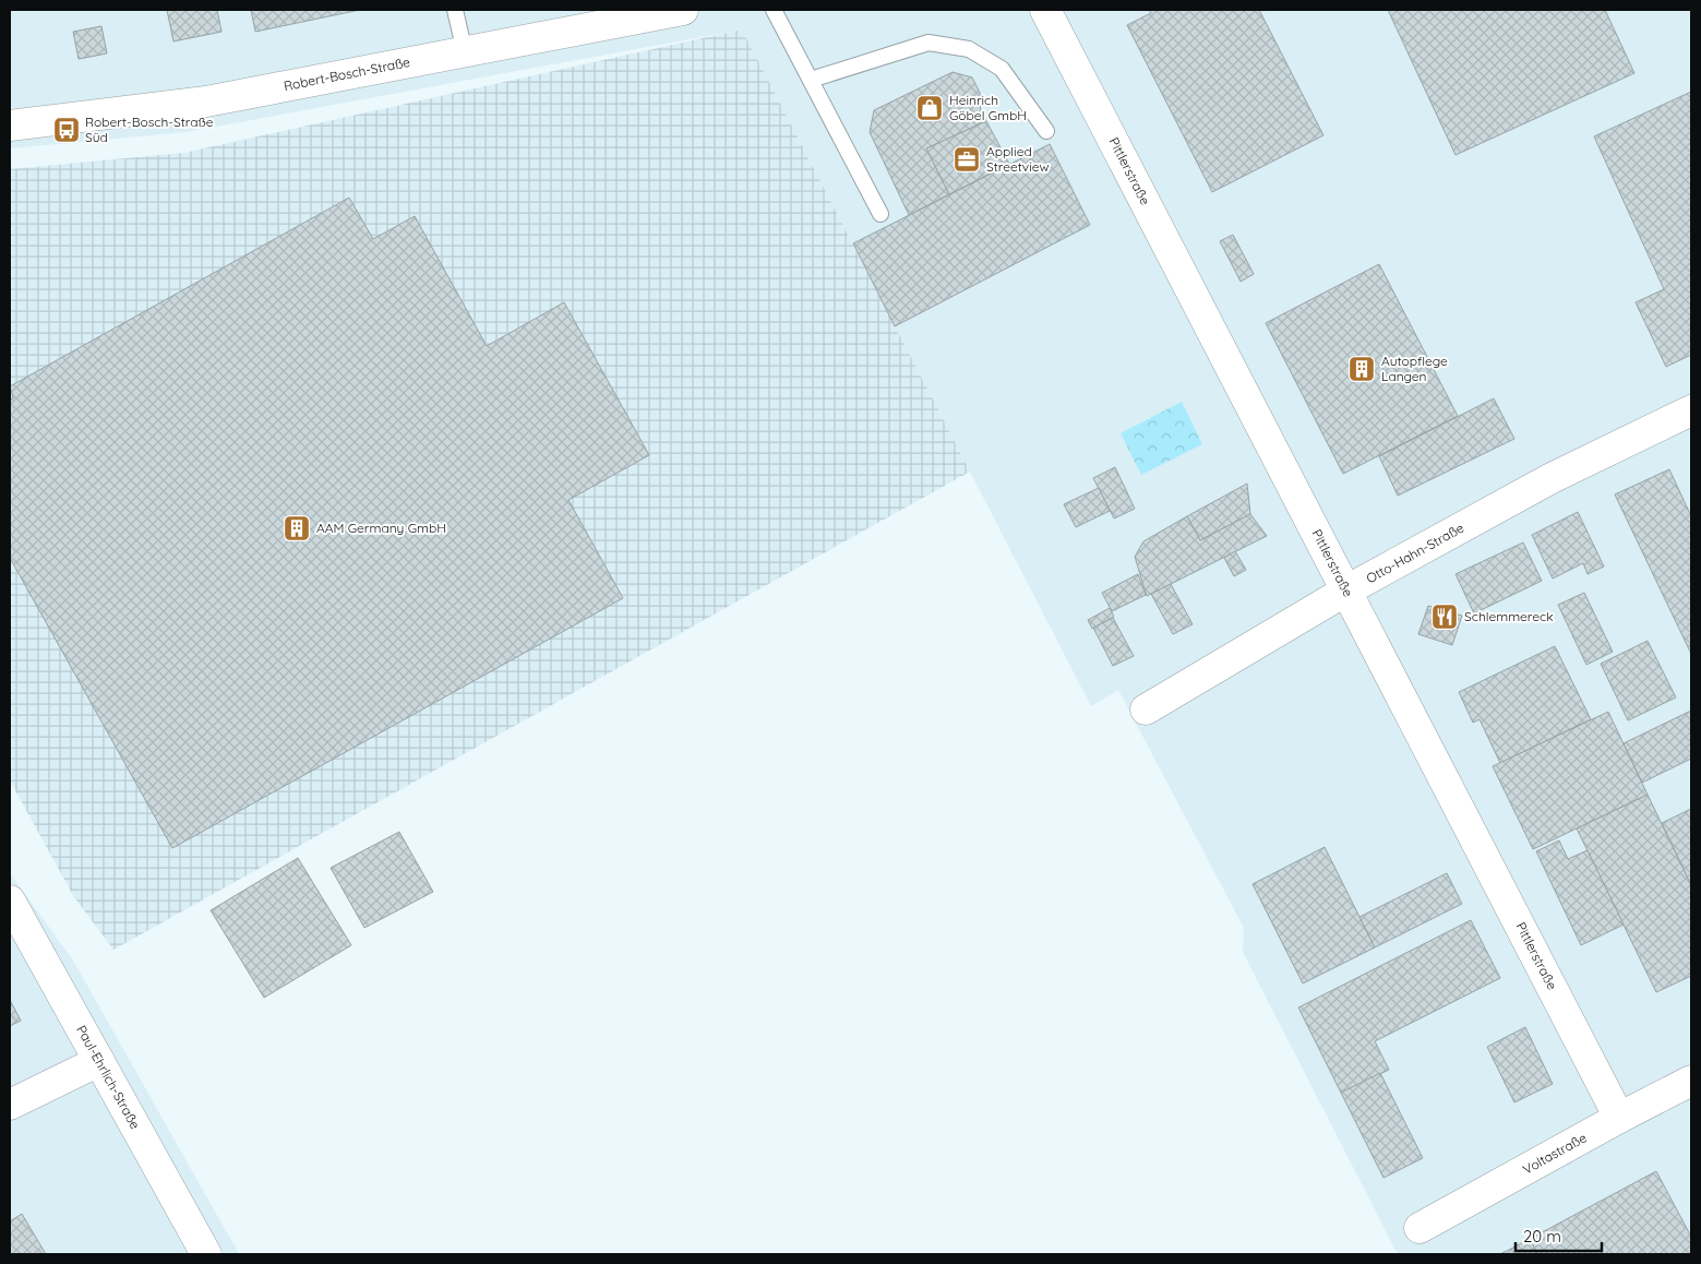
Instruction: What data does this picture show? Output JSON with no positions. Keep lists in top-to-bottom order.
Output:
{
  "streets": {
    "street": [
      "Robert-Bosch-Straße",
      "Pittlerstraße",
      "Otto-Hahn-Straße",
      "Paul-Ehrlich-Straße",
      "Voltastraße"
    ]
  },
  "crossings": [
    ["Pittlerstraße", "Otto-Hahn-Straße"],
    ["Pittlerstraße", "Voltastraße"]
  ],
  "places": {
    "shop": ["Heinrich Göbel GmbH"],
    "bus stop": ["Robert-Bosch-Straße Süd"],
    "office": ["Applied Streetview"],
    "building": ["Autopflege Langen", "AAM Germany GmbH"],
    "restaurant": ["Schlemmereck"]
  },
  "scale_bar": "20 m"
}
